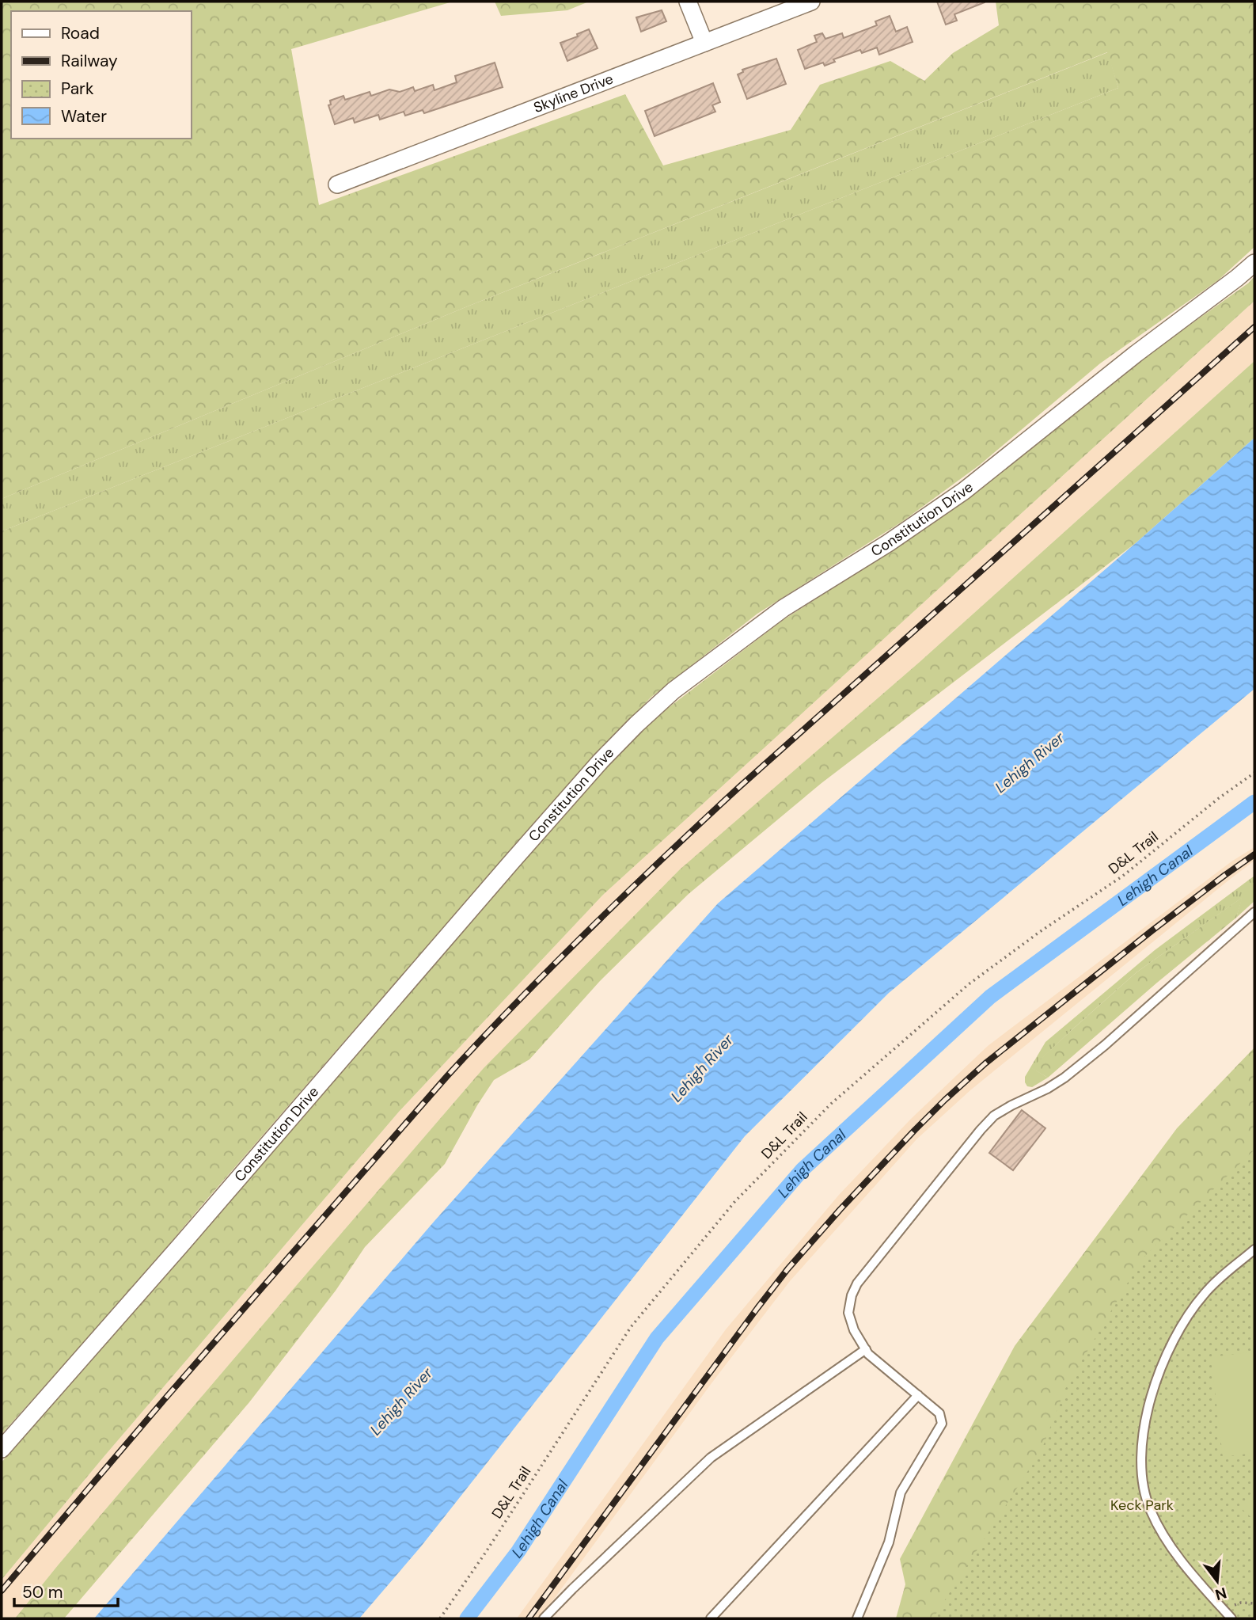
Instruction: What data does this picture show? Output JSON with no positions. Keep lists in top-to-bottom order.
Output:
{
  "streets": {
    "street": ["Skyline Drive", "Constitution Drive"],
    "path": ["D&L Trail"]
  },
  "water": ["Lehigh River", "Lehigh Canal"],
  "parks": ["Keck Park"],
  "legend": [
    "Road",
    "Railway",
    "Park",
    "Water"
  ],
  "scale_bar": "50 m",
  "north": "bottom"
}
